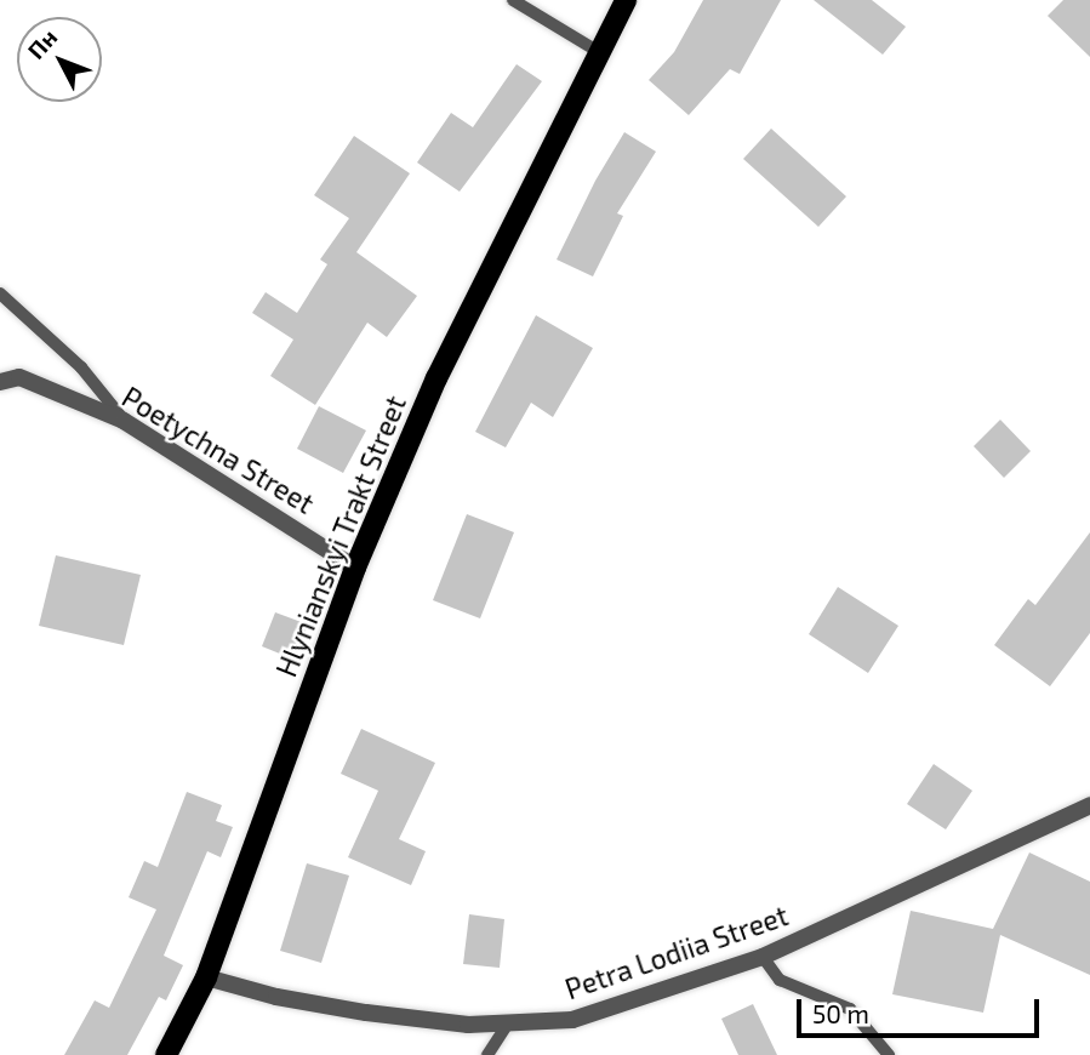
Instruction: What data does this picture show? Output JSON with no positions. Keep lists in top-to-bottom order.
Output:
{
  "streets": {
    "main road": ["Hlynianskyi Trakt Street"],
    "street": ["Poetychna Street", "Petra Lodiia Street"]
  },
  "crossings": [
    ["Poetychna Street", "Hlynianskyi Trakt Street"],
    ["Hlynianskyi Trakt Street", "Petra Lodiia Street"]
  ],
  "scale_bar": "50 m",
  "north": "top left"
}
